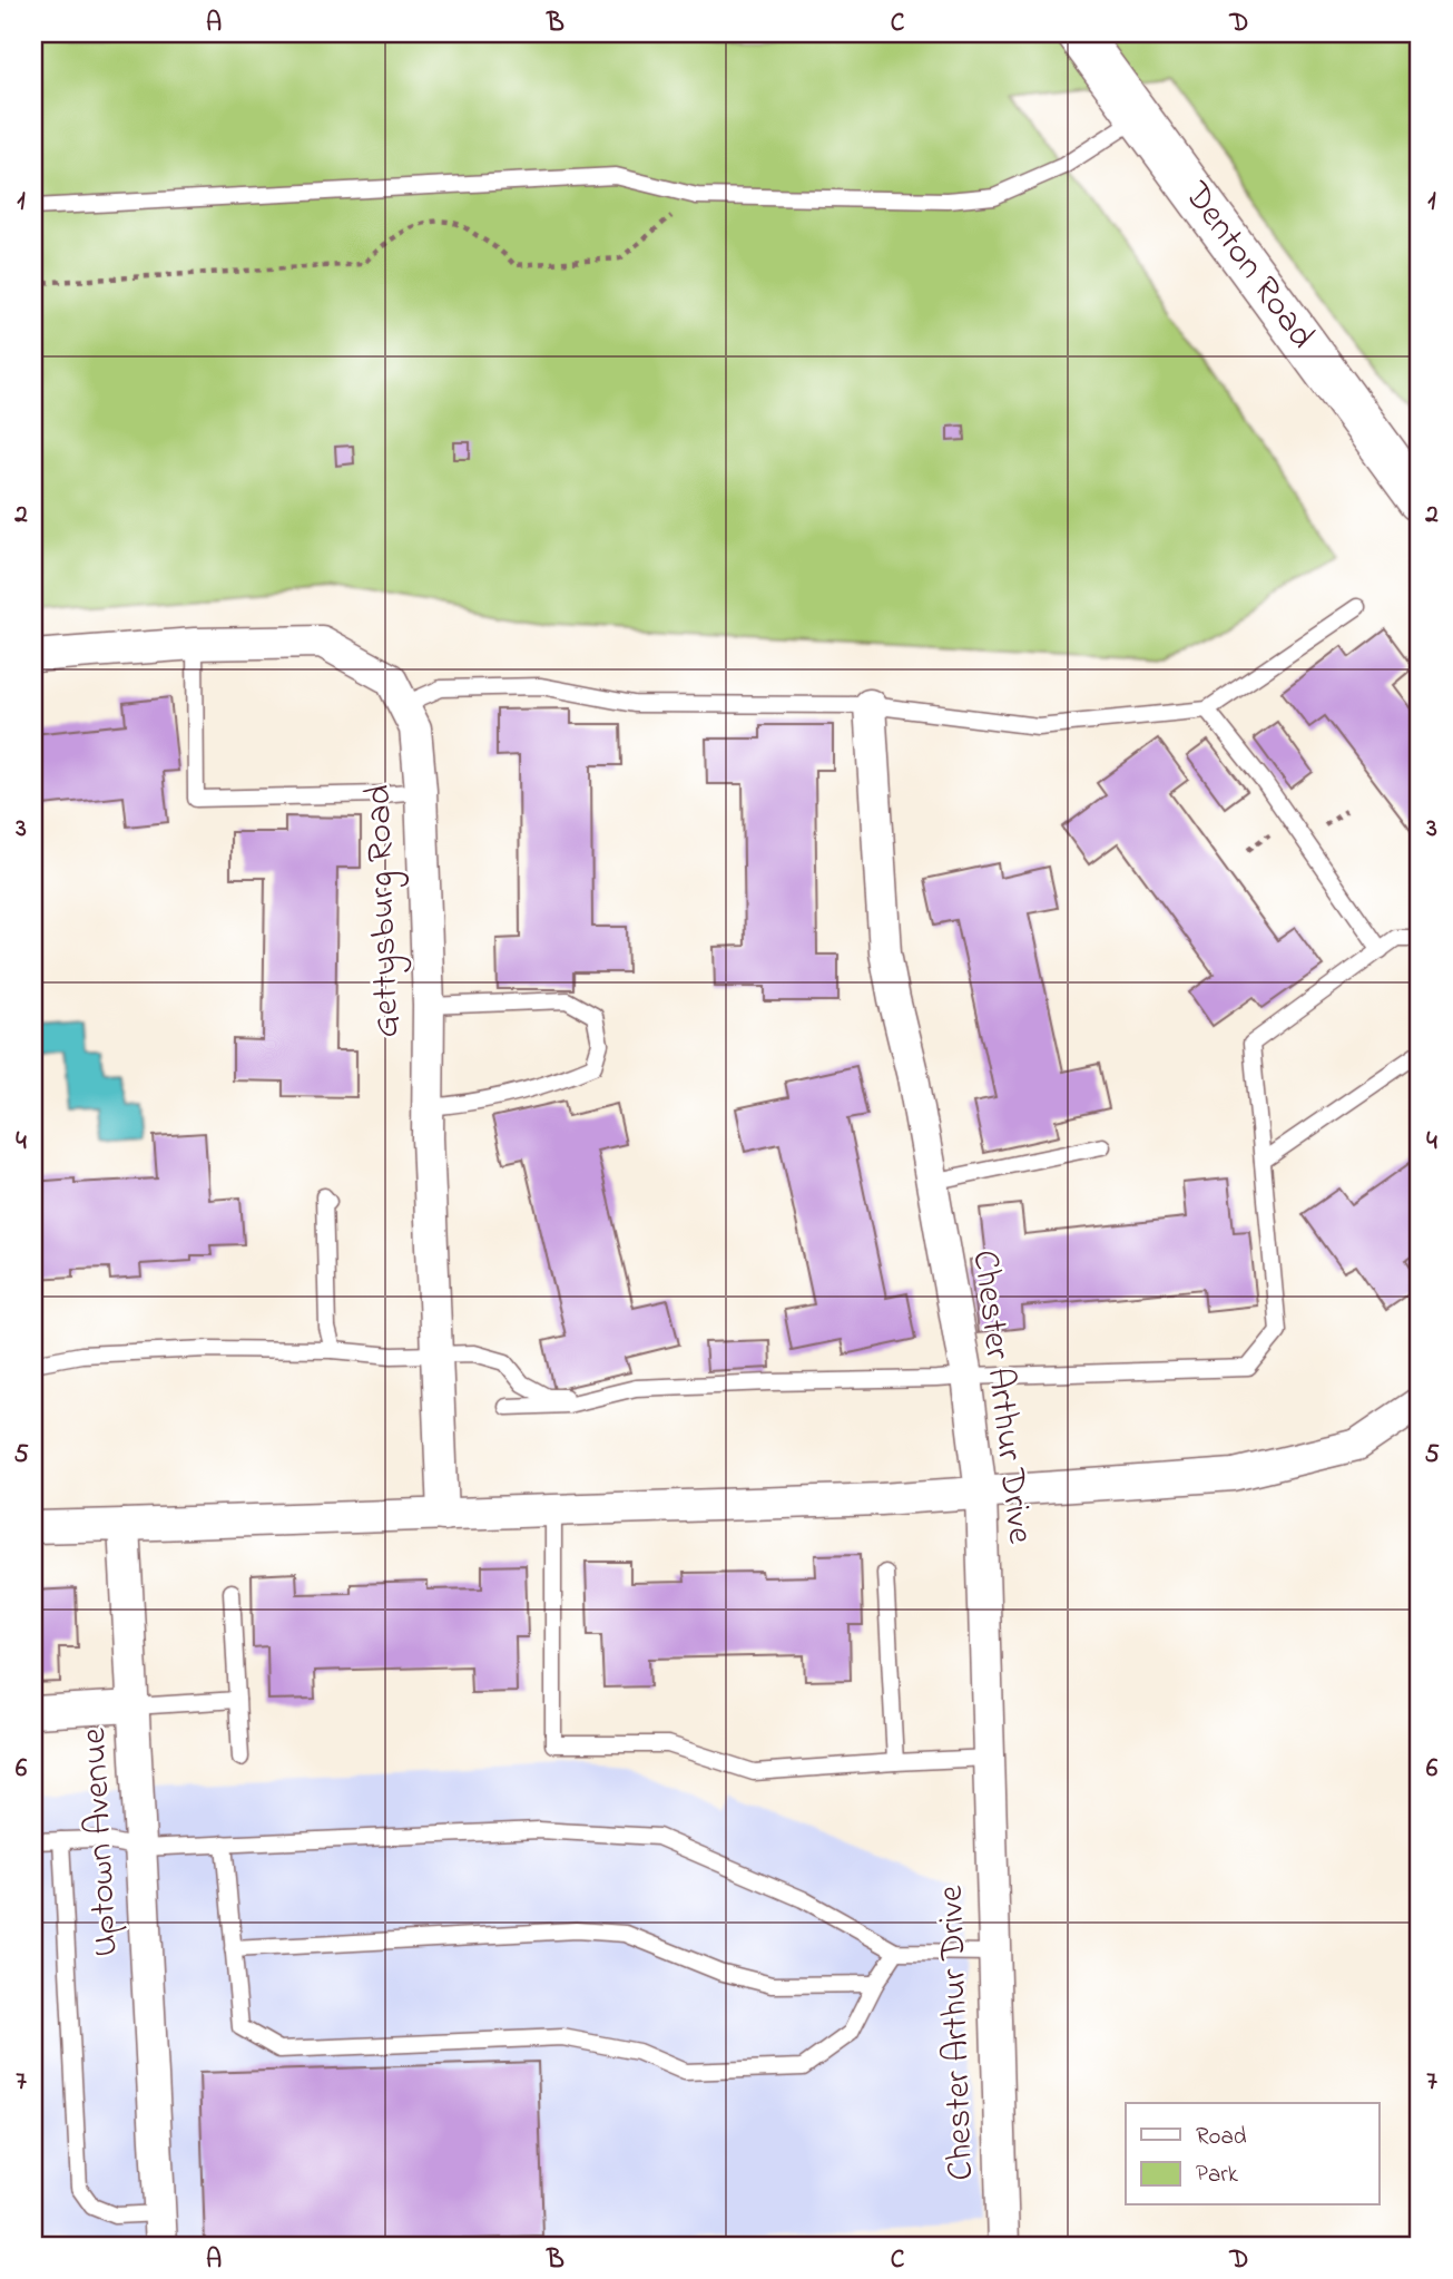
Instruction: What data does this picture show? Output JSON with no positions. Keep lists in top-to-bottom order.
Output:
{
  "streets": {
    "street": [
      "Denton Road",
      "Gettysburg Road",
      "Chester Arthur Drive",
      "Uptown Avenue"
    ]
  },
  "legend": ["Road", "Park"],
  "grid": {
    "columns": [
      "A",
      "B",
      "C",
      "D"
    ],
    "rows": [
      "1",
      "2",
      "3",
      "4",
      "5",
      "6",
      "7"
    ]
  }
}
